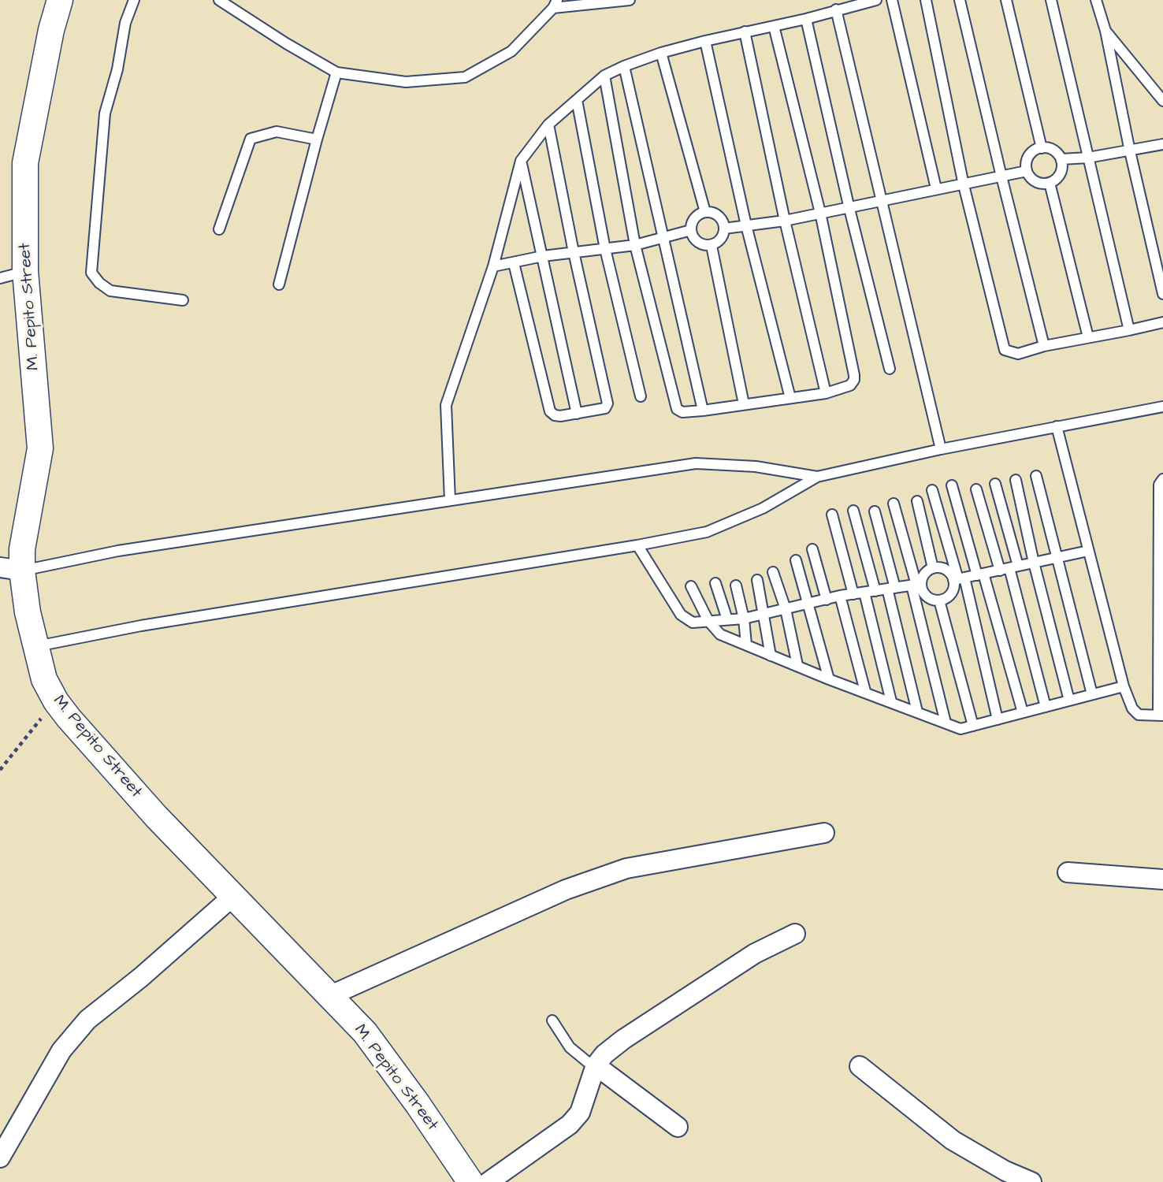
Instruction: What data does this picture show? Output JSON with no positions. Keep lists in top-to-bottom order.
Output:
{
  "streets": {
    "street": ["M. Pepito Street"]
  }
}
